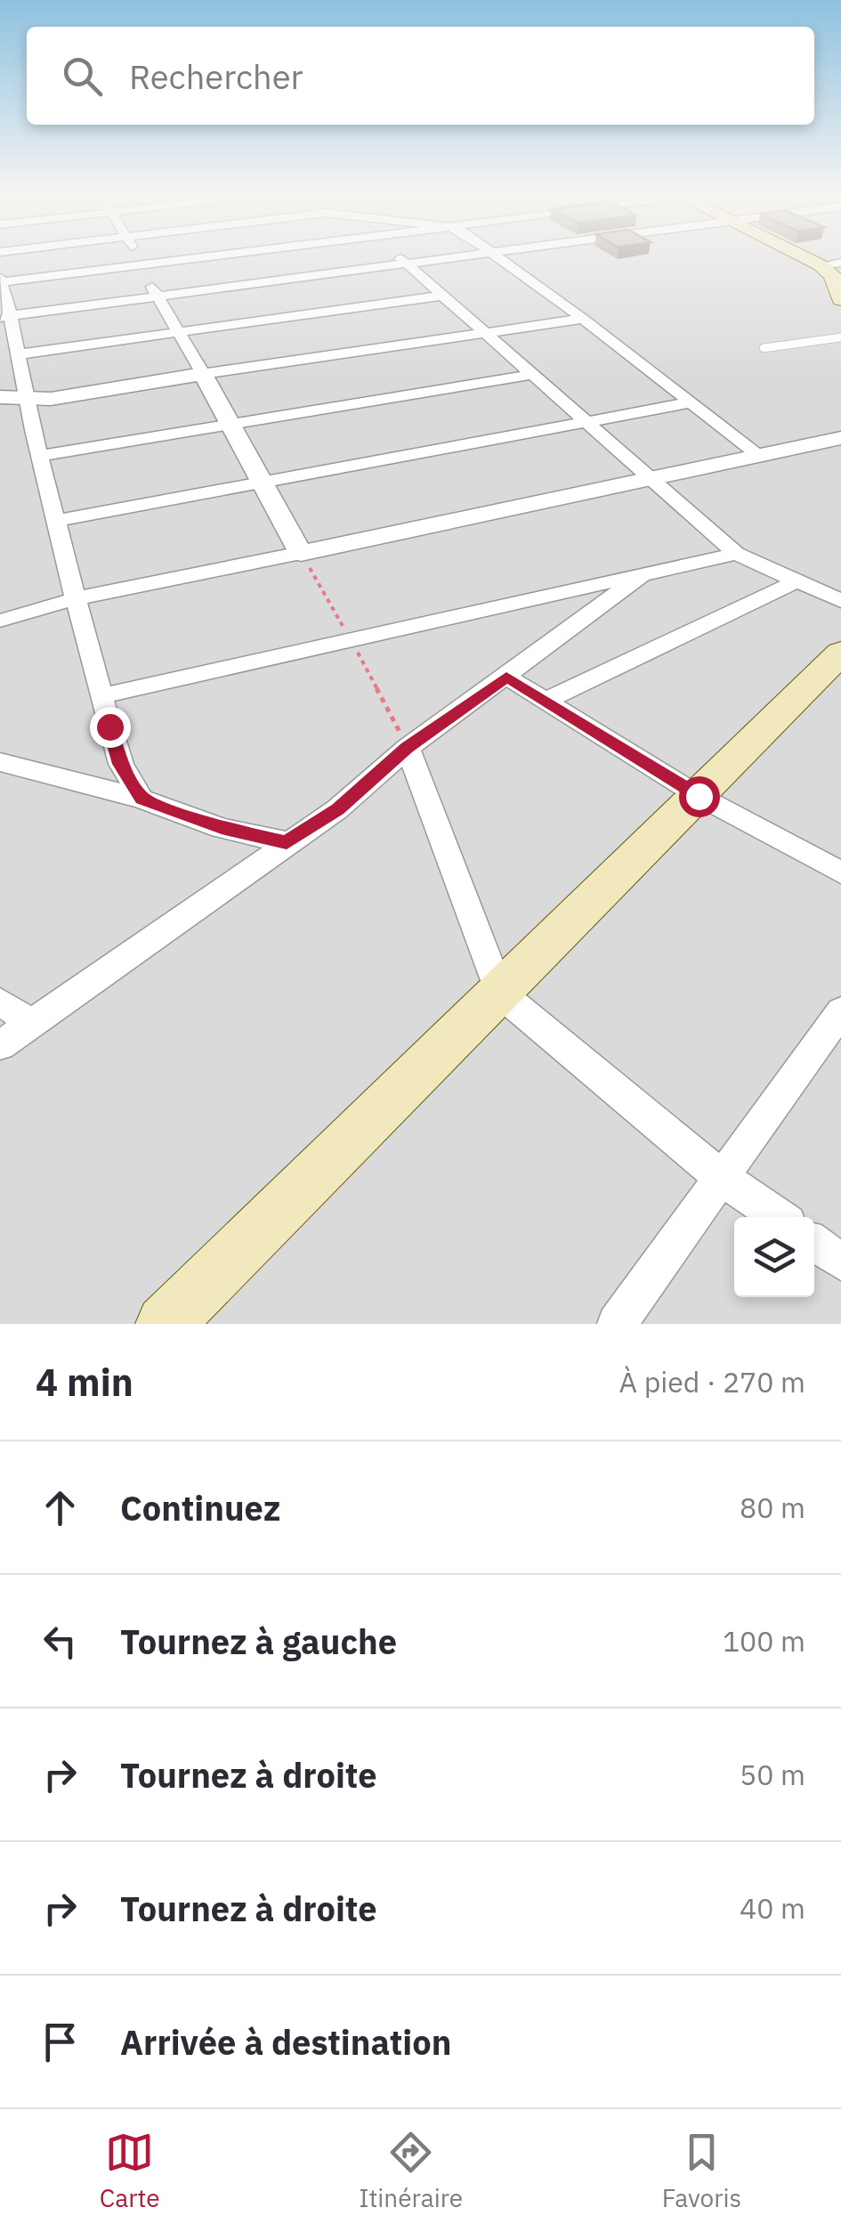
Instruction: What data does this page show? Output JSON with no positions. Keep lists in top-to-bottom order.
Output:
{
  "page": {
    "search": "Rechercher",
    "heading": ["4 min", "À pied · 270 m"],
    "list": [
      ["Continuez", "80 m"],
      ["Tournez à gauche", "100 m"],
      ["Tournez à droite", "50 m"],
      ["Tournez à droite", "40 m"],
      "Arrivée à destination"
    ],
    "nav": ["Carte", "Itinéraire", "Favoris"]
  }
}
